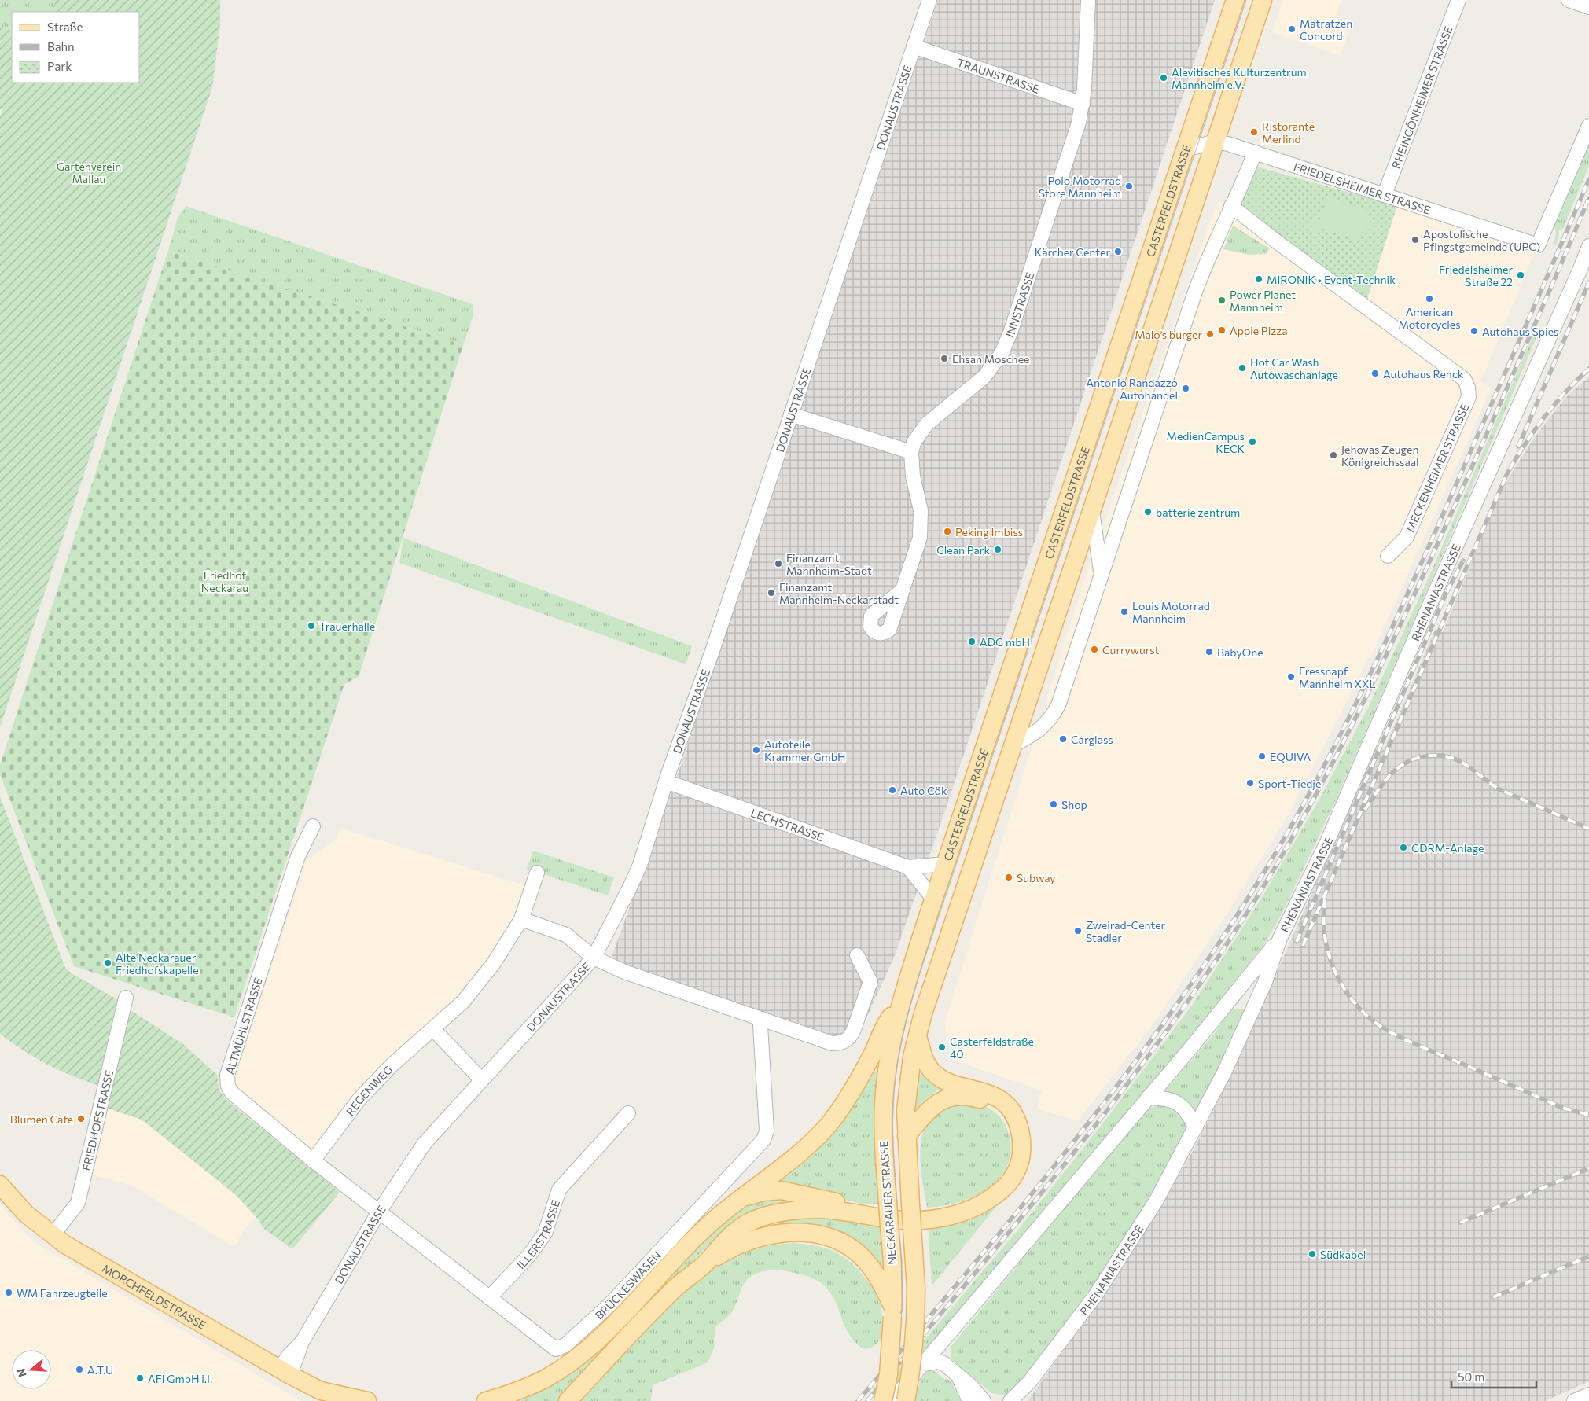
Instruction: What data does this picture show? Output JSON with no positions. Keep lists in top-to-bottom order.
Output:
{
  "streets": {
    "main road": ["CASTERFELDSTRASSE", "NECKARAUER STRASSE", "MORCHFELDSTRASSE"],
    "street": [
      "TRAUNSTRASSE",
      "RHEINGÖNHEIMER STRASSE",
      "DONAUSTRASSE",
      "FRIEDELSHEIMER STRASSE",
      "INNSTRASSE",
      "MECKENHEIMER STRASSE",
      "RHENANIASTRASSE",
      "LECHSTRASSE",
      "ALTMÜHLSTRASSE",
      "REGENWEG",
      "FRIEDHOFSTRASSE",
      "ILLERSTRASSE",
      "BRÜCKESWASEN"
    ]
  },
  "crossings": [
    ["TRAUNSTRASSE", "DONAUSTRASSE"],
    ["TRAUNSTRASSE", "INNSTRASSE"],
    ["RHEINGÖNHEIMER STRASSE", "FRIEDELSHEIMER STRASSE"],
    ["DONAUSTRASSE", "LECHSTRASSE"],
    ["DONAUSTRASSE", "ALTMÜHLSTRASSE"],
    ["DONAUSTRASSE", "BRÜCKESWASEN"],
    ["DONAUSTRASSE", "MORCHFELDSTRASSE"],
    ["FRIEDELSHEIMER STRASSE", "CASTERFELDSTRASSE"],
    ["CASTERFELDSTRASSE", "LECHSTRASSE"],
    ["CASTERFELDSTRASSE", "NECKARAUER STRASSE"],
    ["ALTMÜHLSTRASSE", "REGENWEG"],
    ["ALTMÜHLSTRASSE", "BRÜCKESWASEN"],
    ["FRIEDHOFSTRASSE", "MORCHFELDSTRASSE"],
    ["ILLERSTRASSE", "BRÜCKESWASEN"]
  ],
  "parks": ["Gartenverein Mallau", "Friedhof Neckarau"],
  "places": [
    "Matratzen Concord",
    "Alevitisches Kulturzentrum Mannheim e.V.",
    "Ristorante Merlind",
    "Polo Motorrad Store Mannheim",
    "Apostolische Pfingstgemeinde (UPC)",
    "Kärcher Center",
    "Friedelsheimer Straße 22",
    "MIRONIK • Event-Technik",
    "American Motorcycles",
    "Power Planet Mannheim",
    "Apple Pizza",
    "Autohaus Spies",
    "Malo’s burger",
    "Ehsan Moschee",
    "Hot Car Wash Autowaschanlage",
    "Autohaus Renck",
    "Antonio Randazzo Autohandel",
    "MedienCampus KECK",
    "Jehovas Zeugen Königreichssaal",
    "batterie zentrum",
    "Peking Imbiss",
    "Clean Park",
    "Finanzamt Mannheim-Stadt",
    "Finanzamt Mannheim-Neckarstadt",
    "Louis Motorrad Mannheim",
    "Trauerhalle",
    "ADG mbH",
    "Currywurst",
    "BabyOne",
    "Fressnapf Mannheim XXL",
    "Carglass",
    "Autoteile Krammer GmbH",
    "EQUIVA",
    "Sport-Tiedje",
    "Auto Cök",
    "Shop",
    "GDRM-Anlage",
    "Subway",
    "Zweirad-Center Stadler",
    "Alte Neckarauer Friedhofskapelle",
    "Casterfeldstraße 40",
    "Blumen Cafe",
    "Südkabel",
    "WM Fahrzeugteile",
    "A.T.U",
    "AFI GmbH i.I."
  ],
  "legend": ["Straße", "Bahn", "Park"],
  "scale_bar": "50 m",
  "north": "left"
}
